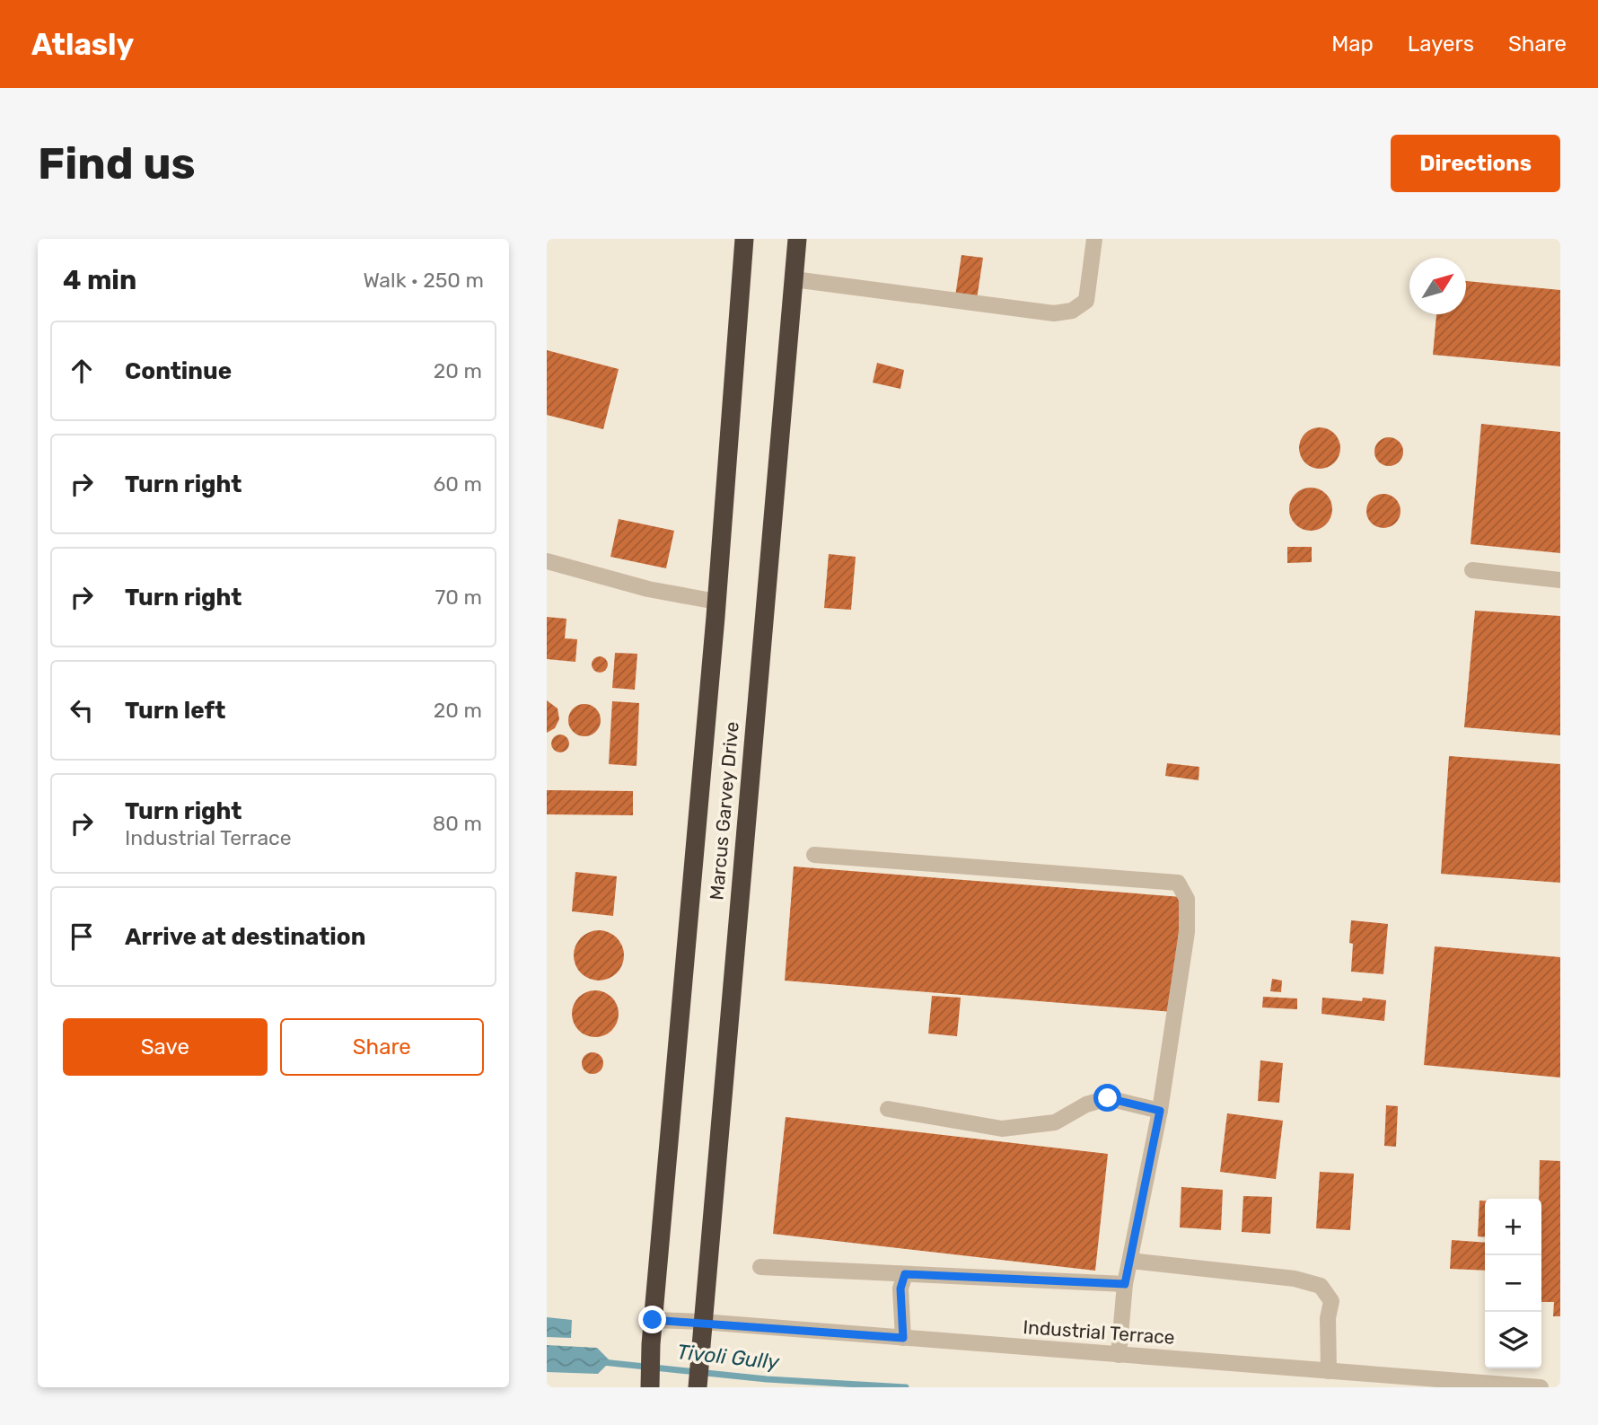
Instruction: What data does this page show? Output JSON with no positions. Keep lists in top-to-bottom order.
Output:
{
  "streets": {
    "highway": ["Marcus Garvey Drive"],
    "street": ["Industrial Terrace"]
  },
  "crossings": [
    ["Marcus Garvey Drive", "Industrial Terrace"]
  ],
  "water": ["Tivoli Gully"],
  "north": "top right",
  "page": {
    "header": "Atlasly",
    "nav": ["Map", "Layers", "Share"],
    "buttons": [
      "Directions",
      ["Save", "Share"]
    ],
    "title": "Find us",
    "heading": ["4 min", "Walk · 250 m"],
    "list": [
      ["Continue", "20 m"],
      ["Turn right", "60 m"],
      ["Turn right", "70 m"],
      ["Turn left", "20 m"],
      ["Turn right", "Industrial Terrace", "80 m"],
      "Arrive at destination"
    ],
    "map_buttons": ["+", "−"]
  }
}
